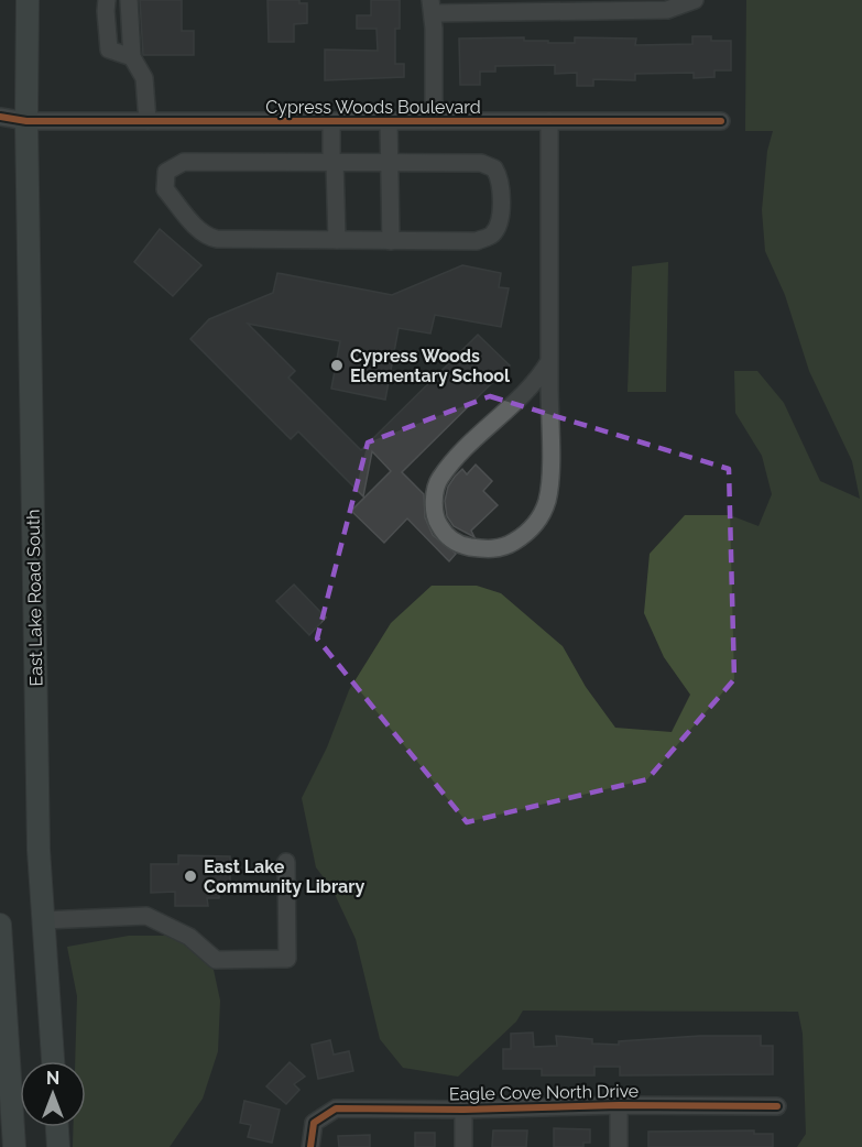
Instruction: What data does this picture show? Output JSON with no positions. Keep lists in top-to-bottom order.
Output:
{
  "streets": {
    "main road": ["East Lake Road South"],
    "street": ["Cypress Woods Boulevard", "Eagle Cove North Drive"]
  },
  "crossings": [
    ["Cypress Woods Boulevard", "East Lake Road South"]
  ],
  "places": ["Cypress Woods Elementary School", "East Lake Community Library"],
  "north": "top"
}
